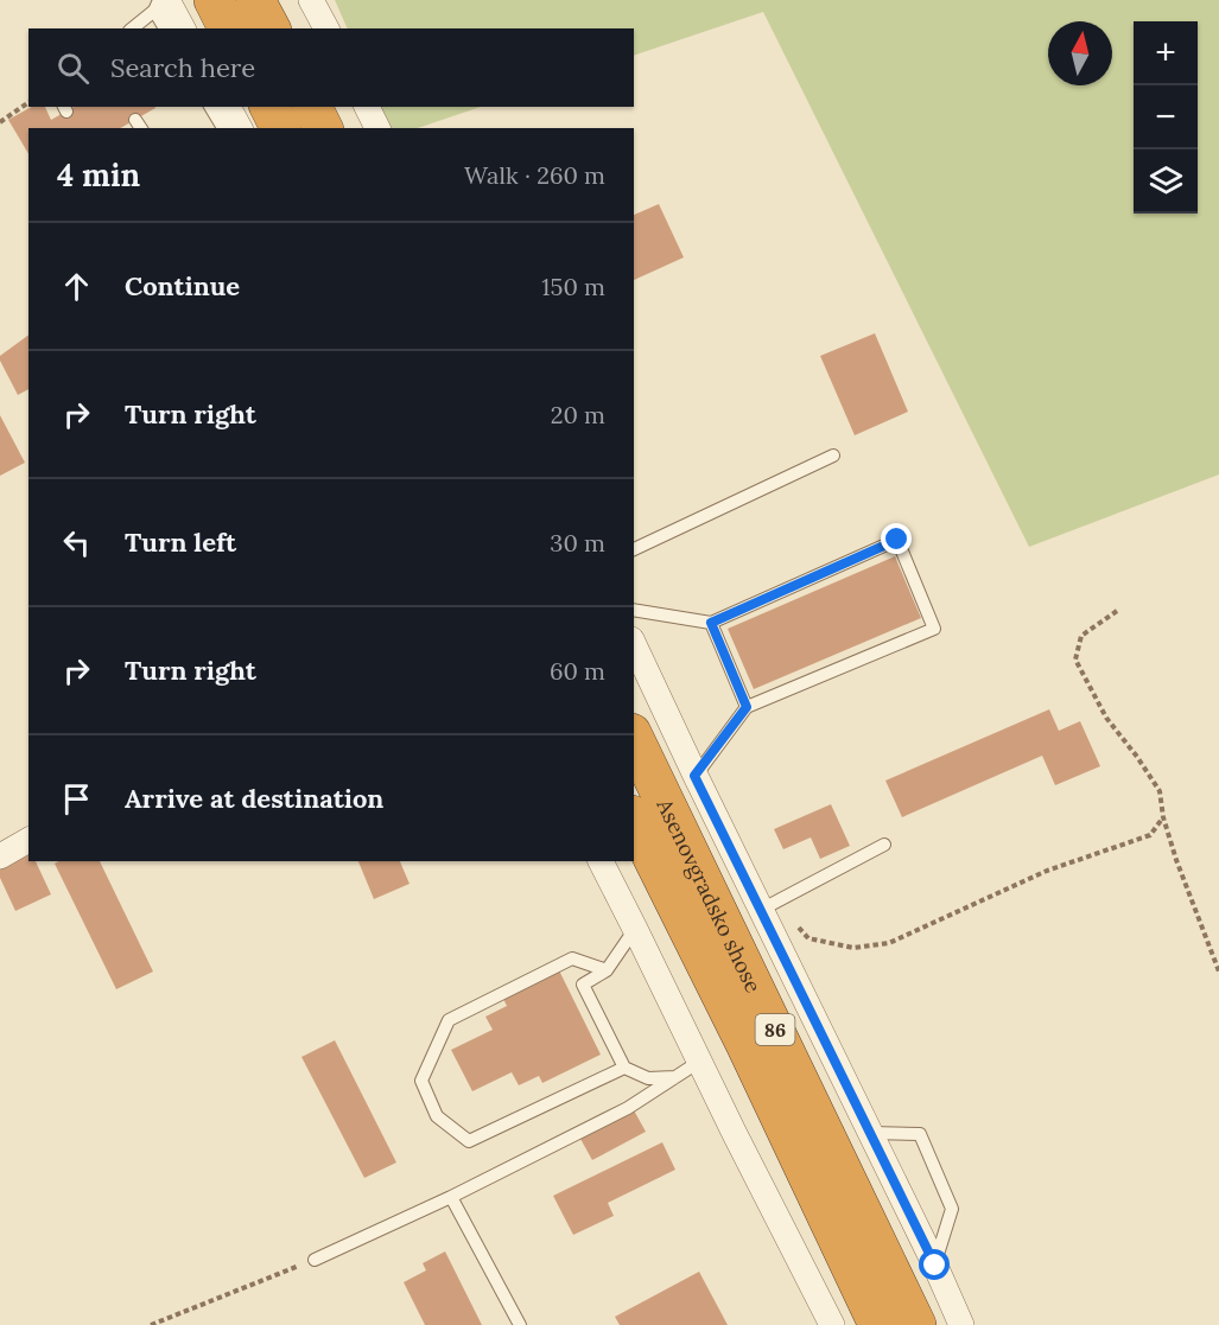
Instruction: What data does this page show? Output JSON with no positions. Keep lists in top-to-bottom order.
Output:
{
  "streets": {
    "highway": ["Asenovgradsko shose", "86"]
  },
  "north": "top",
  "page": {
    "map_buttons": ["+", "−"],
    "search": "Search here",
    "heading": ["4 min", "Walk · 260 m"],
    "list": [
      ["Continue", "150 m"],
      ["Turn right", "20 m"],
      ["Turn left", "30 m"],
      ["Turn right", "60 m"],
      "Arrive at destination"
    ]
  }
}
